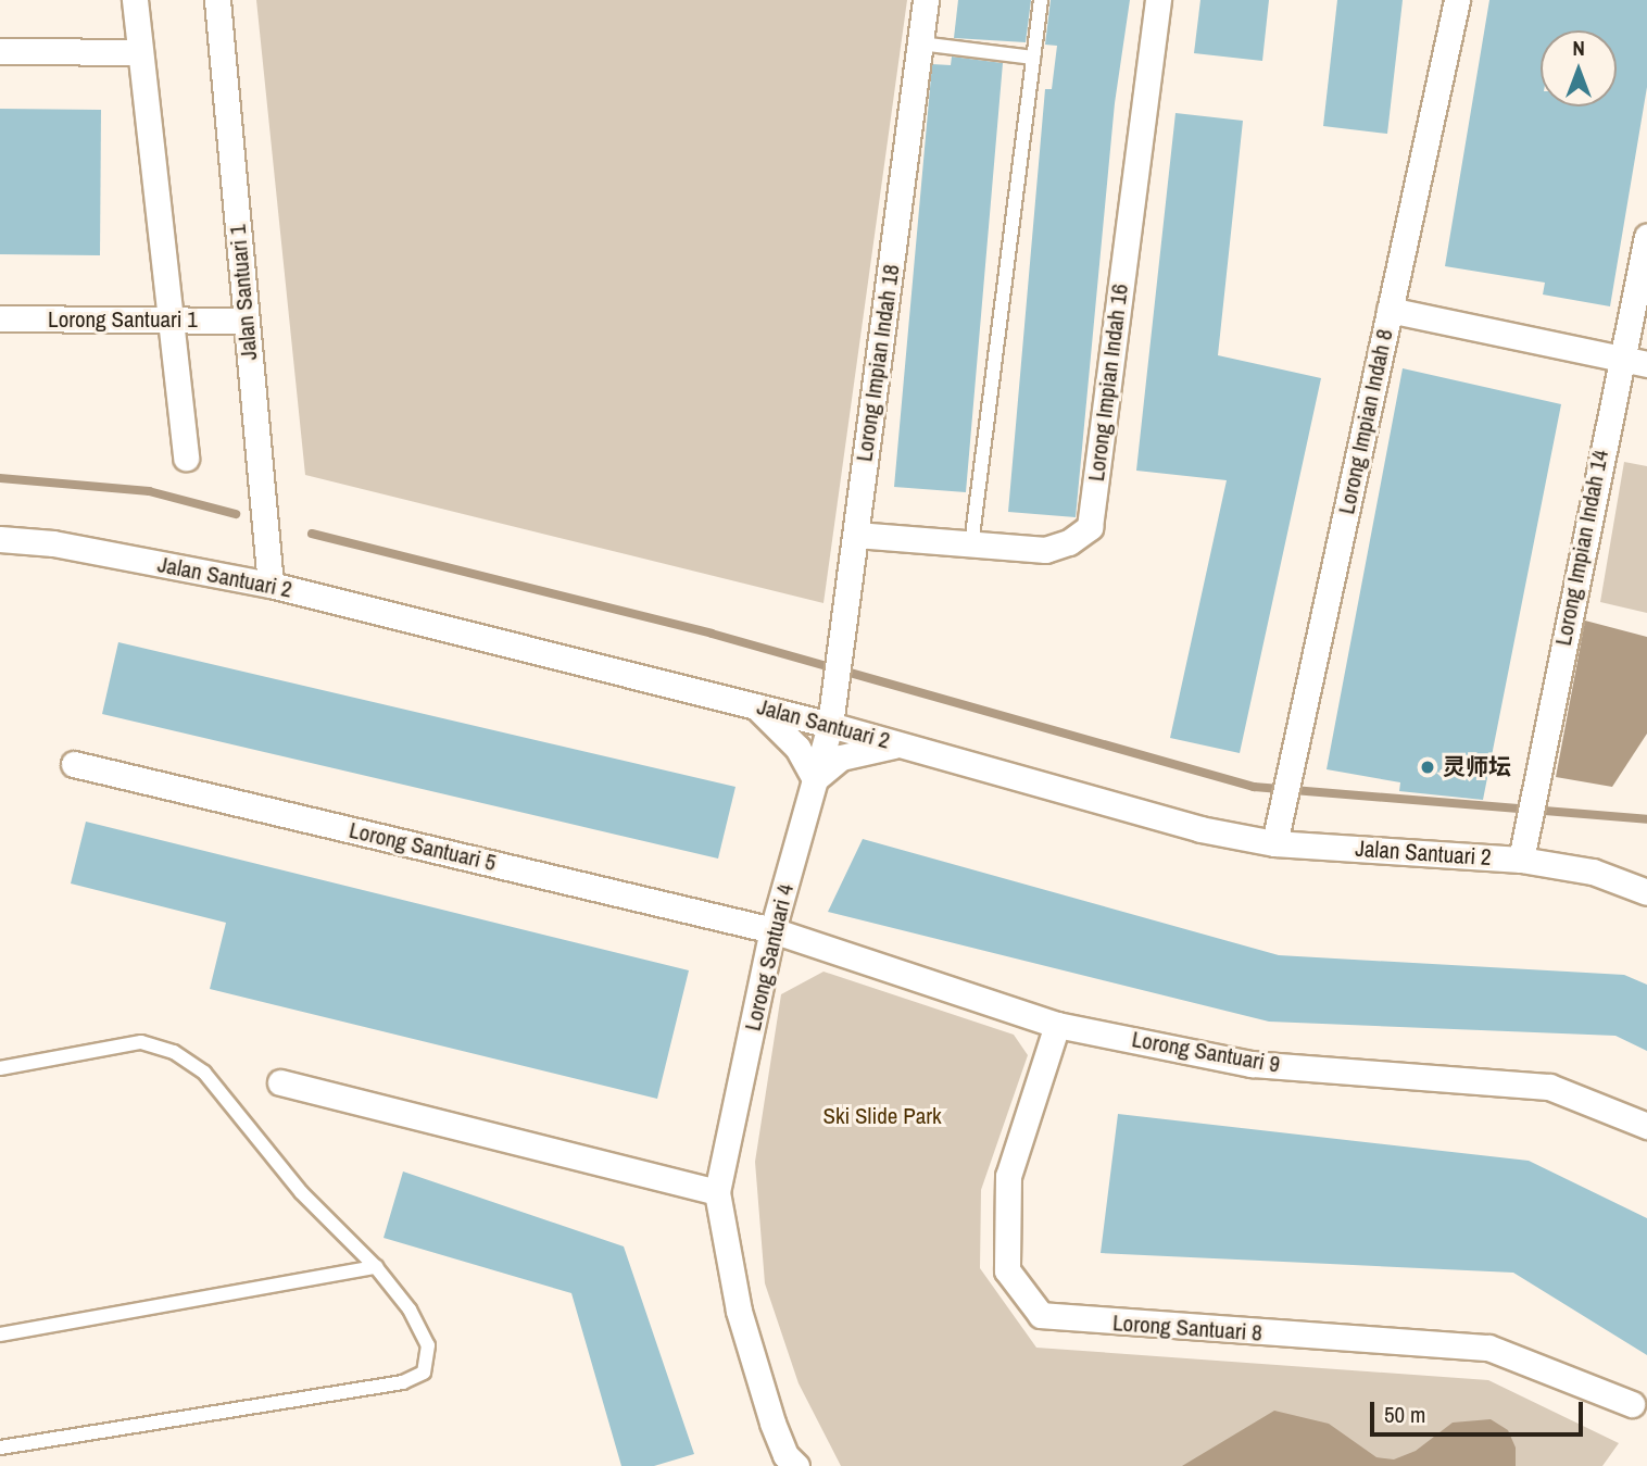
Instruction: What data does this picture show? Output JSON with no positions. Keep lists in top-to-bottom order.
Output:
{
  "streets": {
    "street": [
      "Jalan Santuari 1",
      "Lorong Santuari 1",
      "Lorong Impian Indah 18",
      "Lorong Impian Indah 16",
      "Lorong Impian Indah 8",
      "Lorong Impian Indah 14",
      "Jalan Santuari 2",
      "Lorong Santuari 5",
      "Lorong Santuari 4",
      "Lorong Santuari 9",
      "Lorong Santuari 8"
    ]
  },
  "crossings": [
    ["Jalan Santuari 1", "Lorong Santuari 1"],
    ["Jalan Santuari 1", "Jalan Santuari 2"],
    ["Lorong Impian Indah 18", "Lorong Impian Indah 16"],
    ["Lorong Impian Indah 18", "Jalan Santuari 2"],
    ["Lorong Impian Indah 18", "Lorong Santuari 4"],
    ["Lorong Impian Indah 8", "Jalan Santuari 2"],
    ["Lorong Impian Indah 14", "Jalan Santuari 2"],
    ["Jalan Santuari 2", "Lorong Santuari 4"],
    ["Lorong Santuari 5", "Lorong Santuari 4"],
    ["Lorong Santuari 5", "Lorong Santuari 9"],
    ["Lorong Santuari 4", "Lorong Santuari 9"],
    ["Lorong Santuari 9", "Lorong Santuari 8"]
  ],
  "parks": ["Ski Slide Park"],
  "places": ["灵师坛"],
  "scale_bar": "50 m",
  "north": "top"
}
